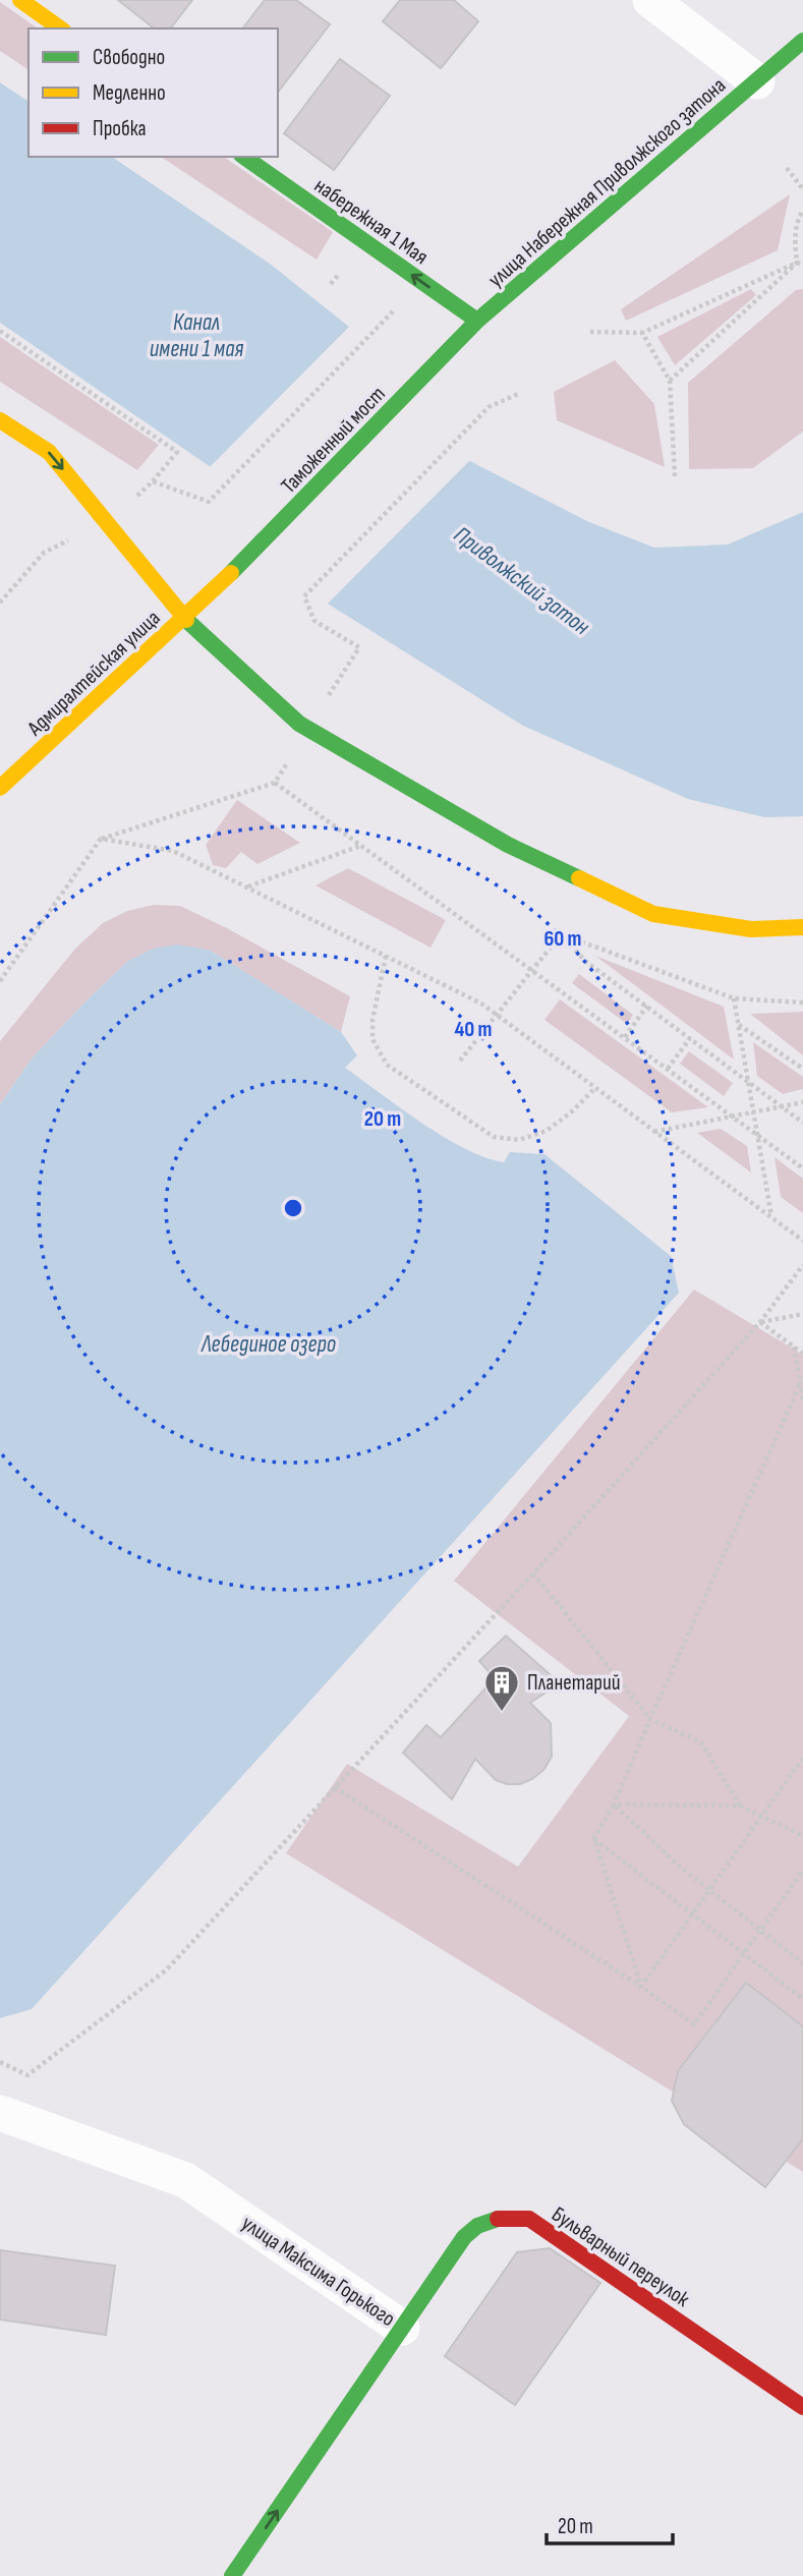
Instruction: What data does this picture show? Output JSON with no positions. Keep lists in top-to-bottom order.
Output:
{
  "streets": {
    "main road": [
      "улица Набережная Приволжского затона",
      "набережная 1 Мая",
      "Таможенный мост",
      "Адмиралтейская улица",
      "Бульварный переулок",
      "улица Максима Горького"
    ]
  },
  "crossings": [
    ["улица Набережная Приволжского затона", "набережная 1 Мая"],
    ["улица Набережная Приволжского затона", "Таможенный мост"],
    ["Таможенный мост", "Адмиралтейская улица"],
    ["Бульварный переулок", "улица Максима Горького"]
  ],
  "one_way": ["набережная 1 Мая", "улица Максима Горького"],
  "water": ["Канал имени 1 мая", "Приволжский затон", "Лебединое озеро"],
  "places": {
    "building": ["Планетарий"]
  },
  "legend": ["Свободно", "Медленно", "Пробка"],
  "scale_bar": "20 m",
  "rings": ["60 m", "40 m", "20 m"]
}
